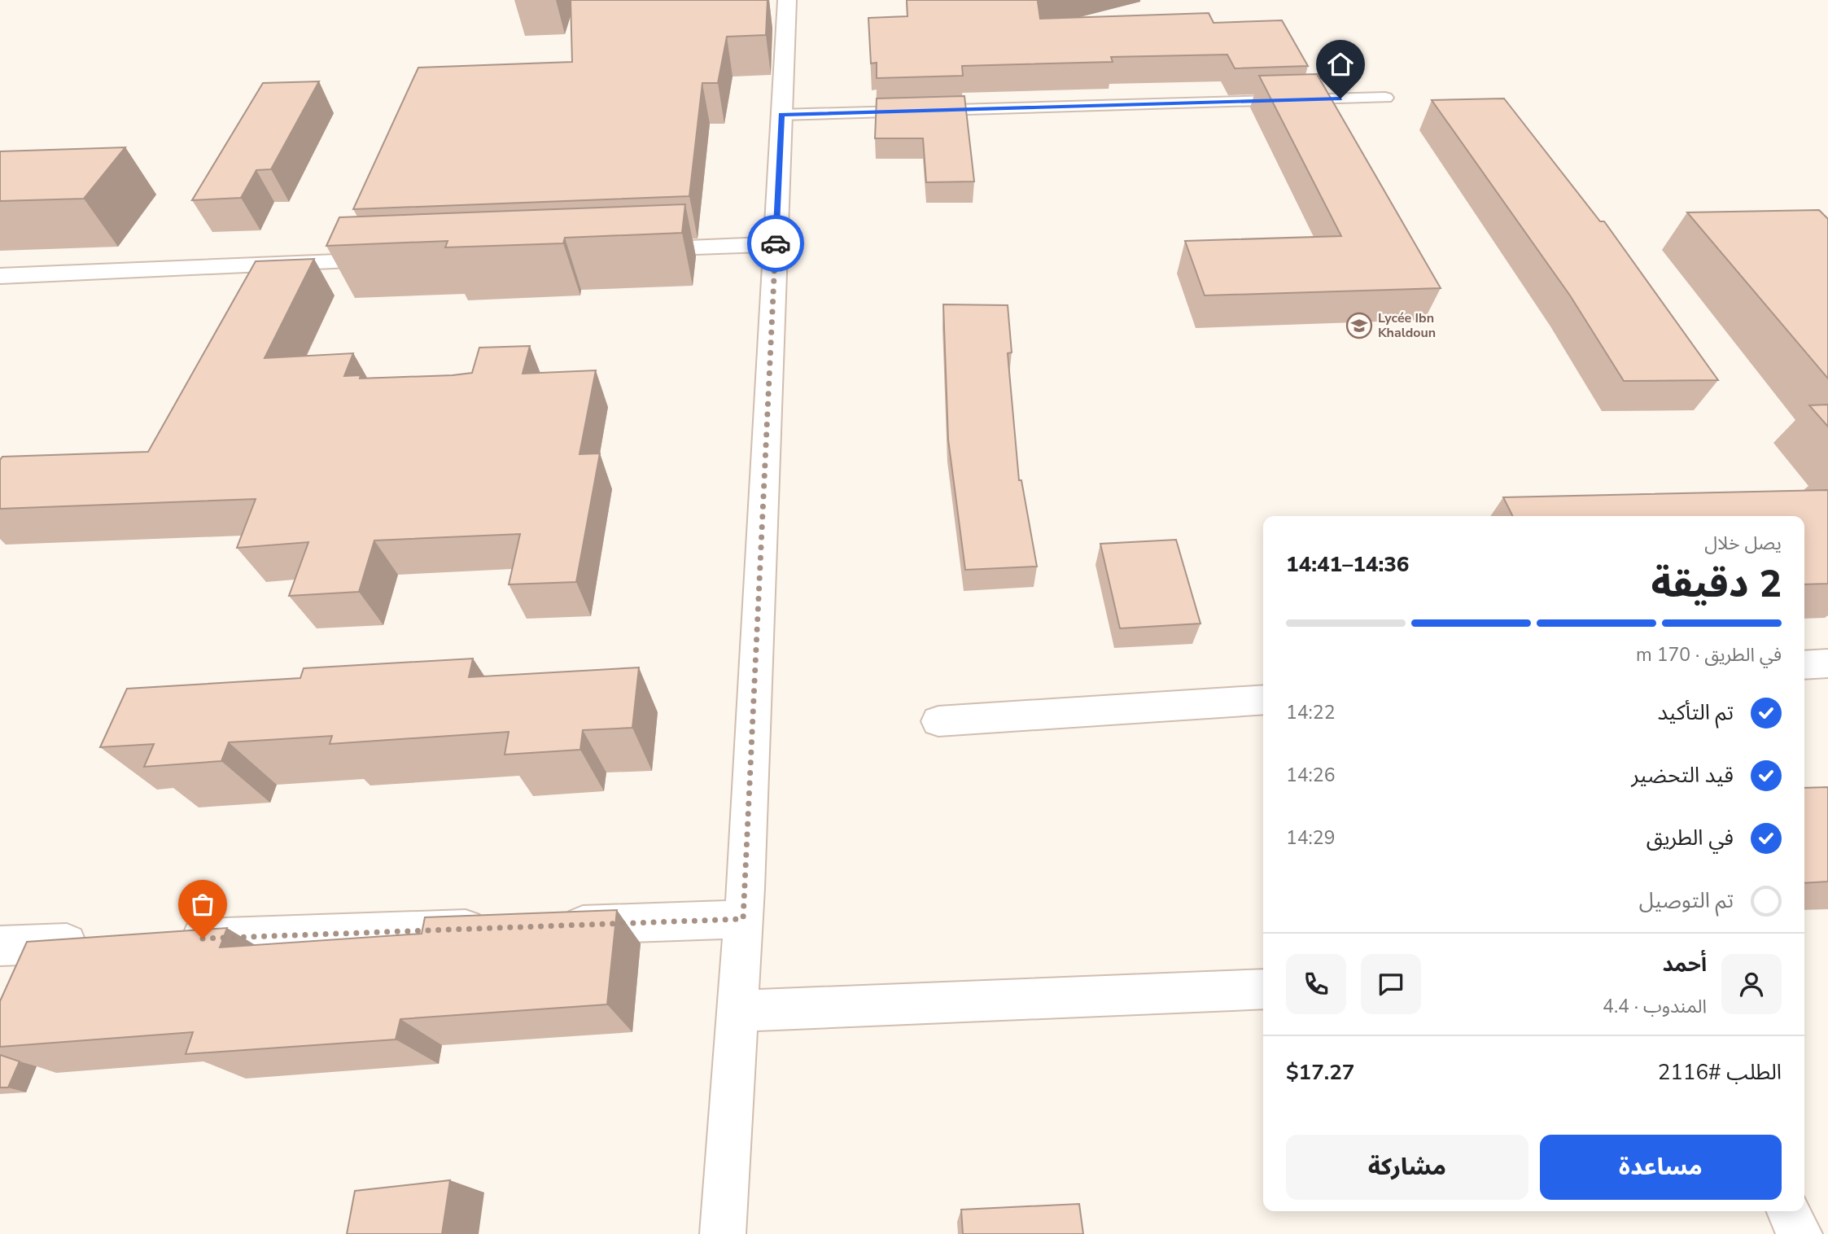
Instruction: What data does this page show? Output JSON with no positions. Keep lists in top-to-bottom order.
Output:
{
  "places": {
    "school or university": ["Lycée Ibn Khaldoun"]
  },
  "page": {
    "heading": ["2 دقيقة", "يصل خلال", "14:36–14:41"],
    "panel": [
      "أحمد",
      "المندوب · 4.4",
      "الطلب #2116",
      "$17.27"
    ],
    "bar": "في الطريق · 170 m",
    "list": [
      ["تم التأكيد", "14:22"],
      ["قيد التحضير", "14:26"],
      ["في الطريق", "14:29"],
      "تم التوصيل"
    ],
    "buttons": ["مساعدة", "مشاركة"]
  }
}
